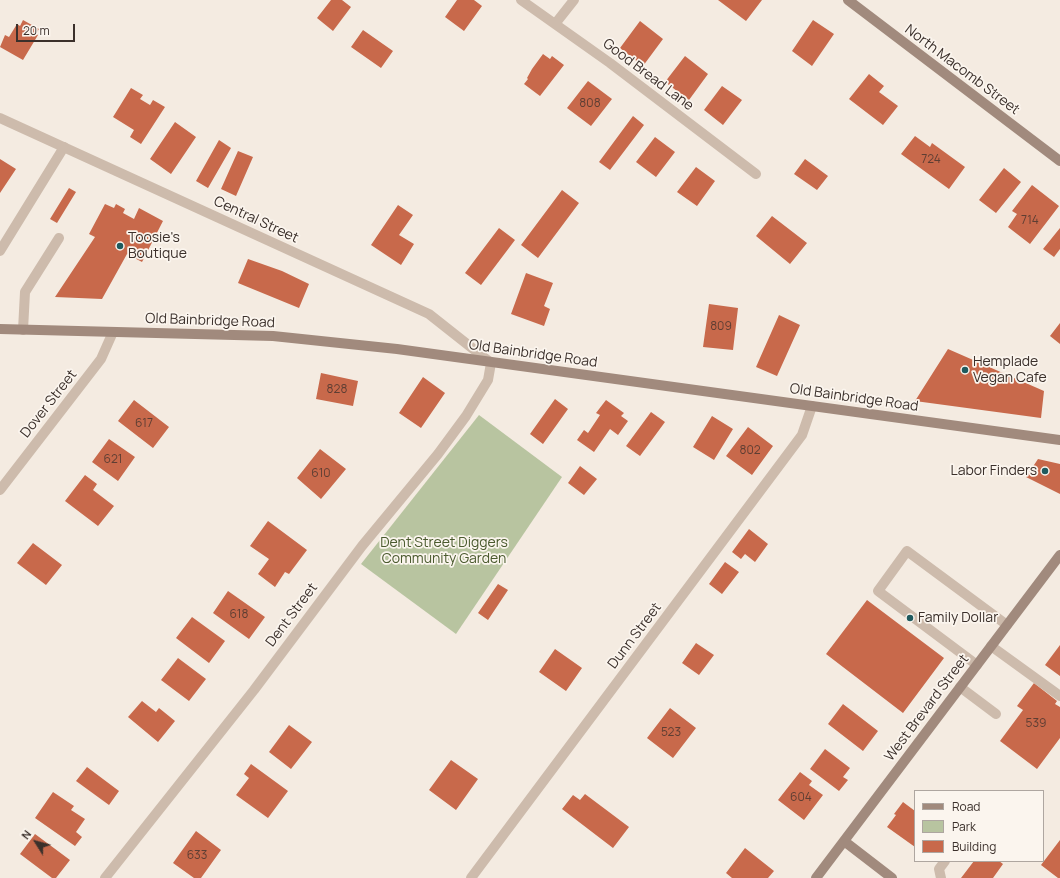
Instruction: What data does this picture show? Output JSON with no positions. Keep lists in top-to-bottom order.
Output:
{
  "streets": {
    "main road": ["North Macomb Street", "Old Bainbridge Road", "West Brevard Street"],
    "street": [
      "Good Bread Lane",
      "Central Street",
      "Dover Street",
      "Dent Street",
      "Dunn Street"
    ]
  },
  "crossings": [
    ["Central Street", "Old Bainbridge Road"],
    ["Central Street", "Dent Street"],
    ["Old Bainbridge Road", "Dover Street"],
    ["Old Bainbridge Road", "Dent Street"],
    ["Old Bainbridge Road", "Dunn Street"]
  ],
  "parks": ["Dent Street Diggers Community Garden"],
  "places": [
    "Toosie's Boutique",
    "Hemplade Vegan Cafe",
    "Labor Finders",
    "Family Dollar"
  ],
  "house_numbers": [
    "808",
    "724",
    "714",
    "809",
    "828",
    "617",
    "802",
    "621",
    "610",
    "618",
    "539",
    "523",
    "604",
    "633"
  ],
  "legend": ["Road", "Park", "Building"],
  "scale_bar": "20 m",
  "north": "top left"
}
